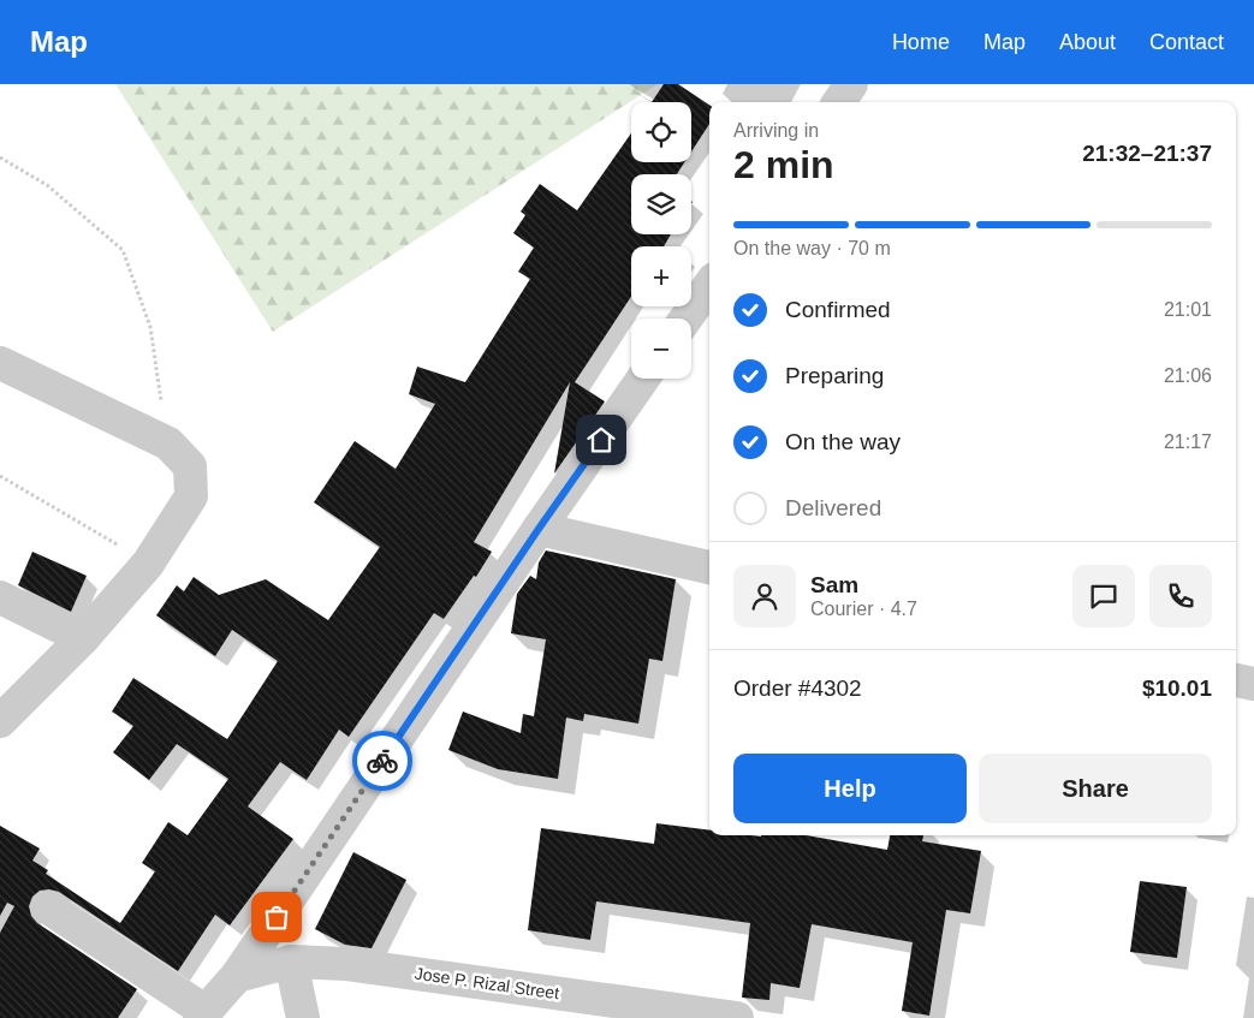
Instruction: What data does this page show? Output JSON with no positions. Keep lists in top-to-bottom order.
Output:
{
  "streets": {
    "street": ["Jose P. Rizal Street"]
  },
  "page": {
    "header": "Map",
    "nav": [
      "Home",
      "Map",
      "About",
      "Contact"
    ],
    "map_buttons": ["+", "−"],
    "heading": ["2 min", "Arriving in", "21:32–21:37"],
    "panel": [
      "Sam",
      "Courier · 4.7",
      "Order #4302",
      "$10.01"
    ],
    "bar": "On the way · 70 m",
    "list": [
      ["Confirmed", "21:01"],
      ["Preparing", "21:06"],
      ["On the way", "21:17"],
      "Delivered"
    ],
    "buttons": ["Help", "Share"]
  }
}
